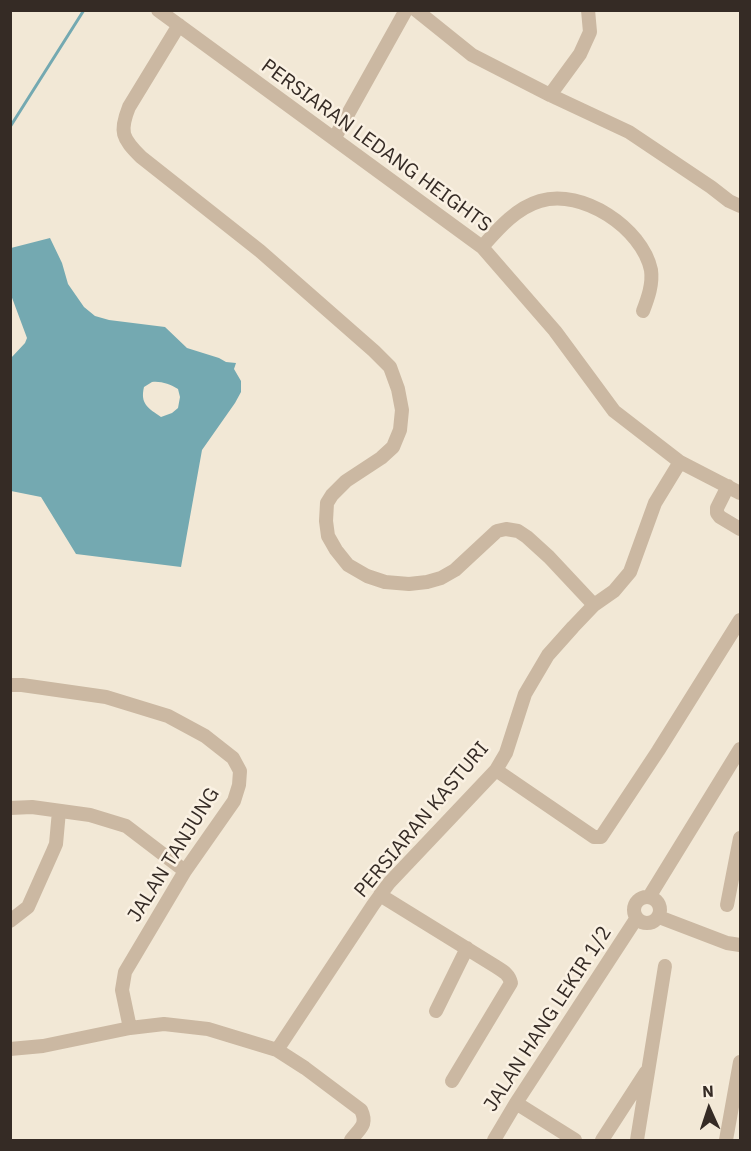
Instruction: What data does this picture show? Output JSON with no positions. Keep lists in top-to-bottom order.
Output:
{
  "streets": {
    "street": [
      "PERSIARAN LEDANG HEIGHTS",
      "PERSIARAN KASTURI",
      "JALAN TANJUNG",
      "JALAN HANG LEKIR 1/2"
    ]
  },
  "crossings": [
    ["PERSIARAN LEDANG HEIGHTS", "PERSIARAN KASTURI"]
  ],
  "north": "top"
}
